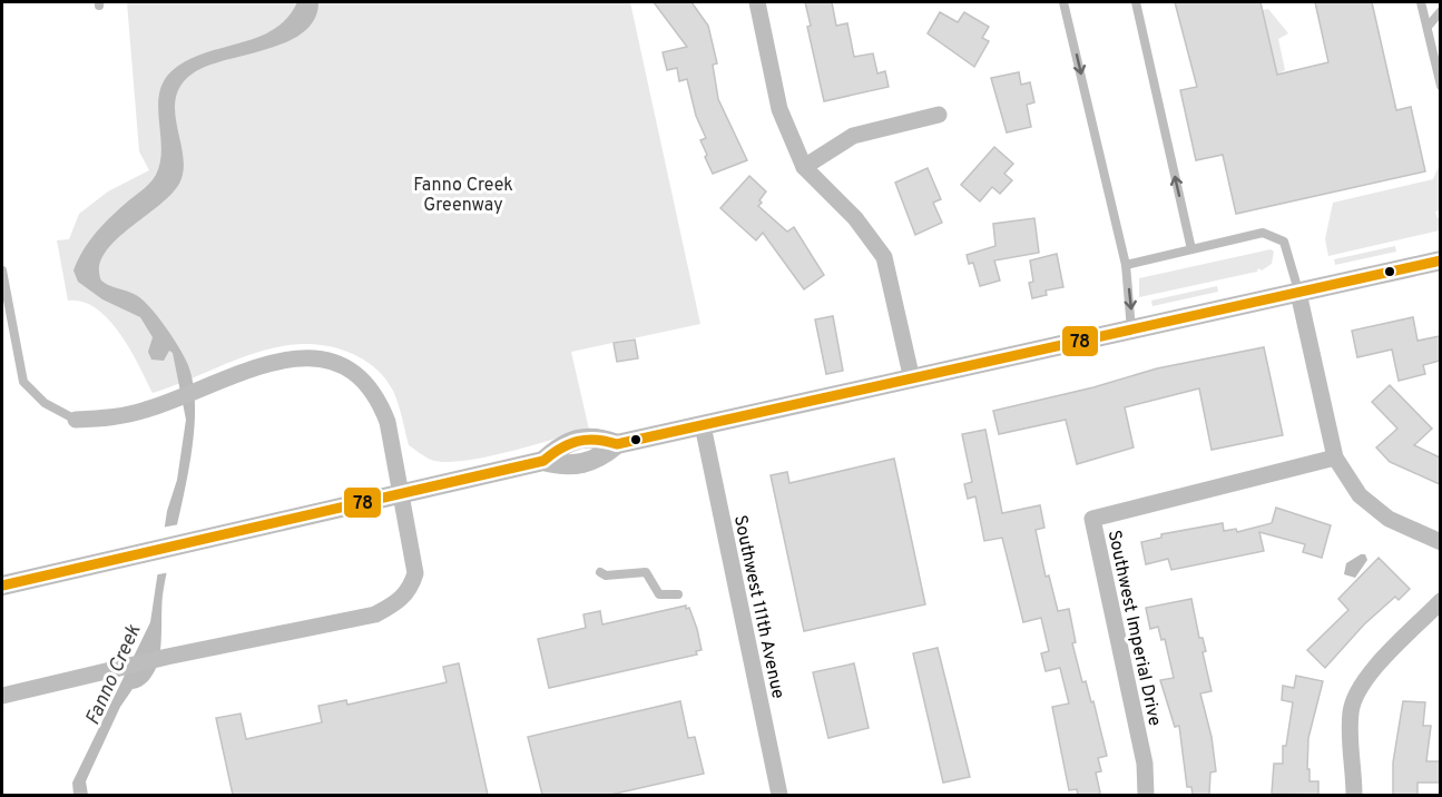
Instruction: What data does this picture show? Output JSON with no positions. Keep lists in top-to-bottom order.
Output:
{
  "streets": {
    "street": ["Southwest 111th Avenue", "Southwest Imperial Drive"]
  },
  "water": ["Fanno Creek"],
  "parks": ["Fanno Creek Greenway"],
  "lines": ["transit line 78"]
}
